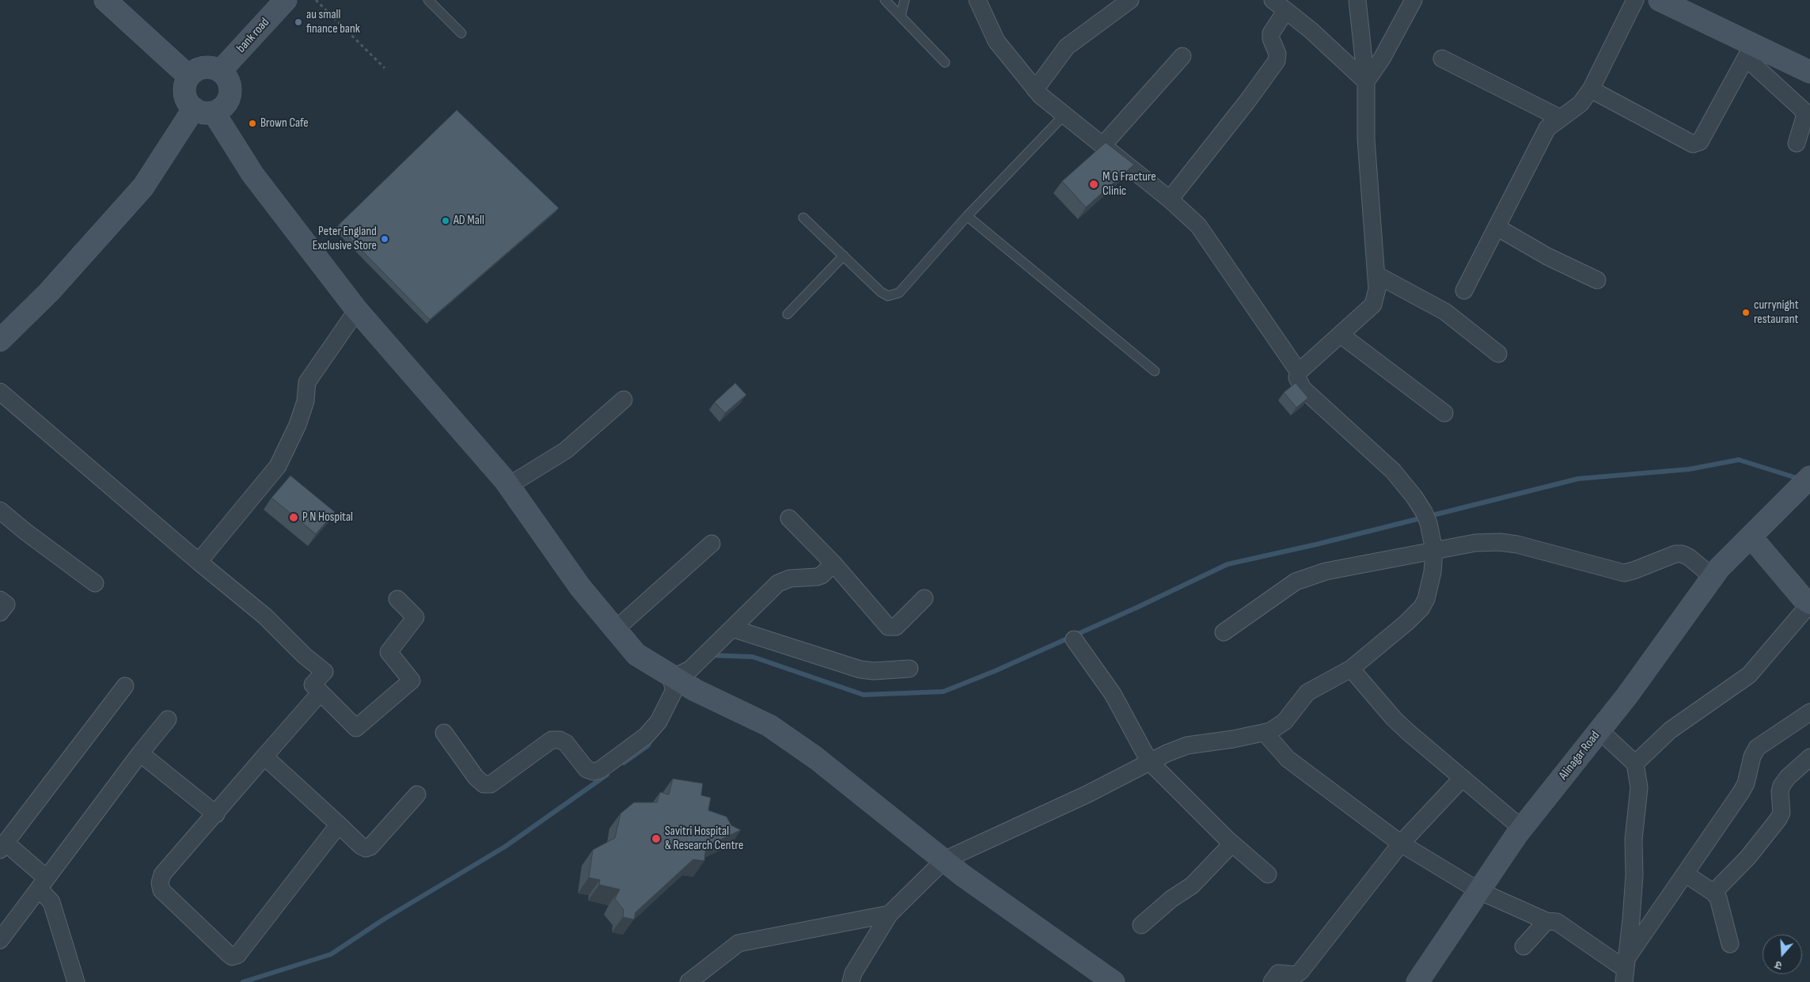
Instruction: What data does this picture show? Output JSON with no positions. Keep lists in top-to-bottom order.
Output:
{
  "streets": {
    "main road": ["bank road", "Alinagar Road"]
  },
  "places": [
    "au small finance bank",
    "Brown Cafe",
    "M G Fracture Clinic",
    "AD Mall",
    "Peter England Exclusive Store",
    "currynight restaurant",
    "P N Hospital",
    "Savitri Hospital & Research Centre"
  ],
  "north": "bottom"
}
